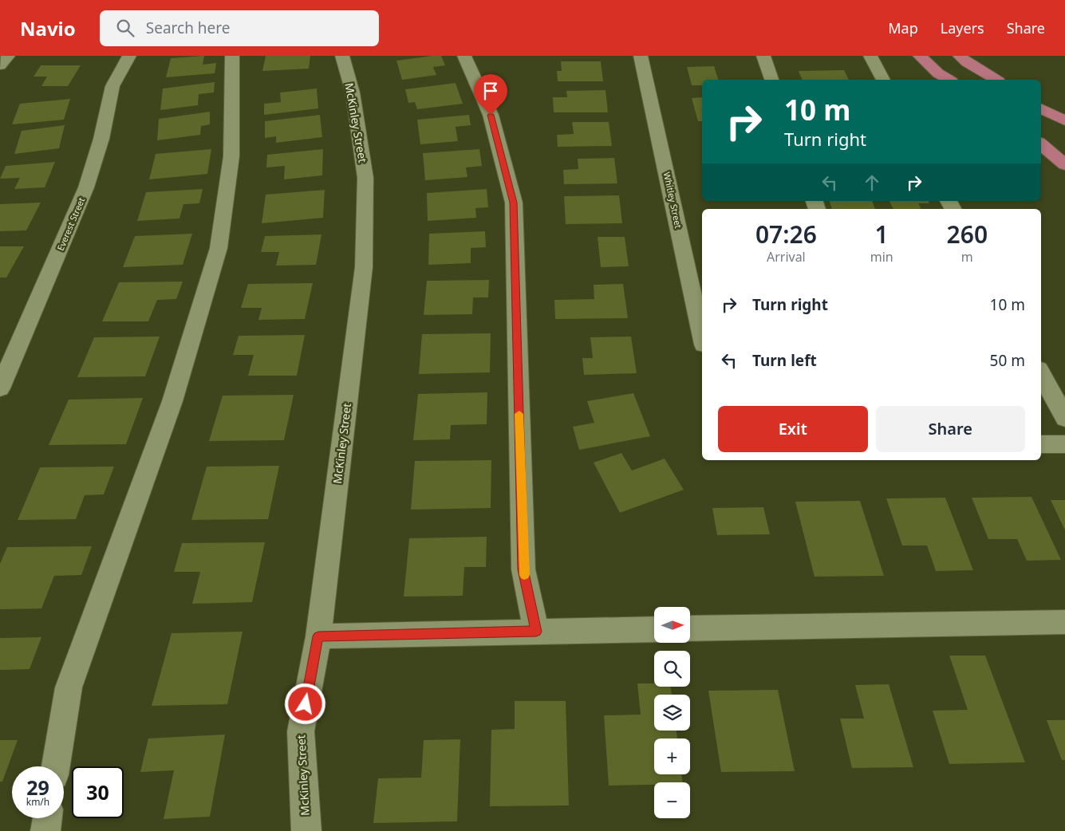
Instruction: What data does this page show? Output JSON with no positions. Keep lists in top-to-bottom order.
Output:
{
  "streets": {
    "street": ["McKinley Street", "Whitley Street", "Everest Street"]
  },
  "north": "right",
  "page": {
    "header": "Navio",
    "search": "Search here",
    "nav": ["Map", "Layers", "Share"],
    "turn": ["10 m", "Turn right"],
    "eta": [
      "07:26",
      "Arrival",
      "1",
      "min",
      "260",
      "m"
    ],
    "list": [
      {
        "name": "Turn right",
        "value": "10 m"
      },
      {
        "name": "Turn left",
        "value": "50 m"
      }
    ],
    "buttons": ["Exit", "Share"],
    "map_buttons": ["+", "−"],
    "speed": "29 km/h",
    "limit": "30"
  }
}
